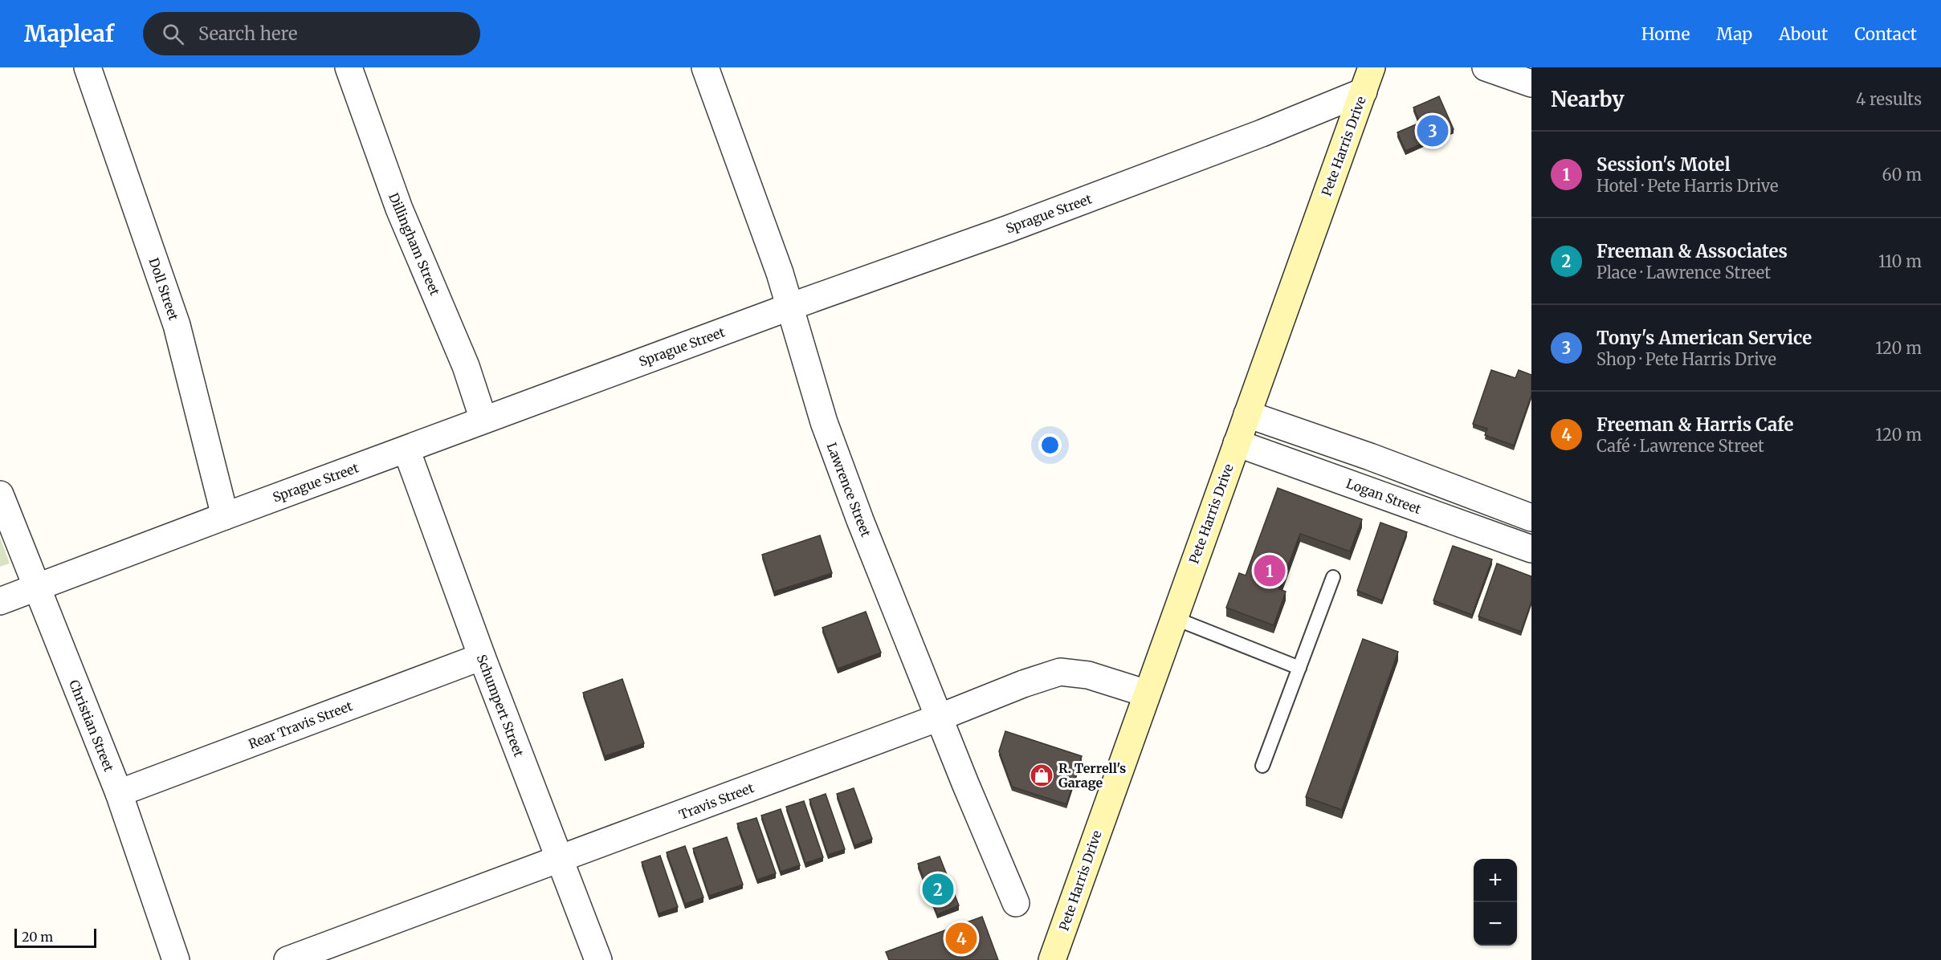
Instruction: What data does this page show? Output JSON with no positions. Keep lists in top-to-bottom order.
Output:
{
  "streets": {
    "main road": ["Pete Harris Drive"],
    "street": [
      "Sprague Street",
      "Dillingham Street",
      "Doll Street",
      "Lawrence Street",
      "Logan Street",
      "Schumpert Street",
      "Rear Travis Street",
      "Christian Street",
      "Travis Street"
    ]
  },
  "crossings": [
    ["Pete Harris Drive", "Sprague Street"],
    ["Pete Harris Drive", "Logan Street"],
    ["Pete Harris Drive", "Travis Street"],
    ["Sprague Street", "Dillingham Street"],
    ["Sprague Street", "Doll Street"],
    ["Sprague Street", "Lawrence Street"],
    ["Sprague Street", "Schumpert Street"],
    ["Sprague Street", "Christian Street"],
    ["Lawrence Street", "Travis Street"],
    ["Schumpert Street", "Rear Travis Street"],
    ["Schumpert Street", "Travis Street"],
    ["Rear Travis Street", "Christian Street"]
  ],
  "places": {
    "shop": ["R. Terrell's Garage"]
  },
  "scale_bar": "20 m",
  "page": {
    "header": "Mapleaf",
    "search": "Search here",
    "nav": [
      "Home",
      "Map",
      "About",
      "Contact"
    ],
    "heading": ["Nearby", "4 results"],
    "pins": [
      "3",
      "1",
      "2",
      "4"
    ],
    "list": [
      {
        "mark": "1",
        "name": "Session's Motel",
        "note": "Hotel · Pete Harris Drive",
        "value": "60 m"
      },
      {
        "mark": "2",
        "name": "Freeman & Associates",
        "note": "Place · Lawrence Street",
        "value": "110 m"
      },
      {
        "mark": "3",
        "name": "Tony's American Service",
        "note": "Shop · Pete Harris Drive",
        "value": "120 m"
      },
      {
        "mark": "4",
        "name": "Freeman & Harris Cafe",
        "note": "Café · Lawrence Street",
        "value": "120 m"
      }
    ],
    "map_buttons": ["+", "−"],
    "scale": "20 m"
  }
}
